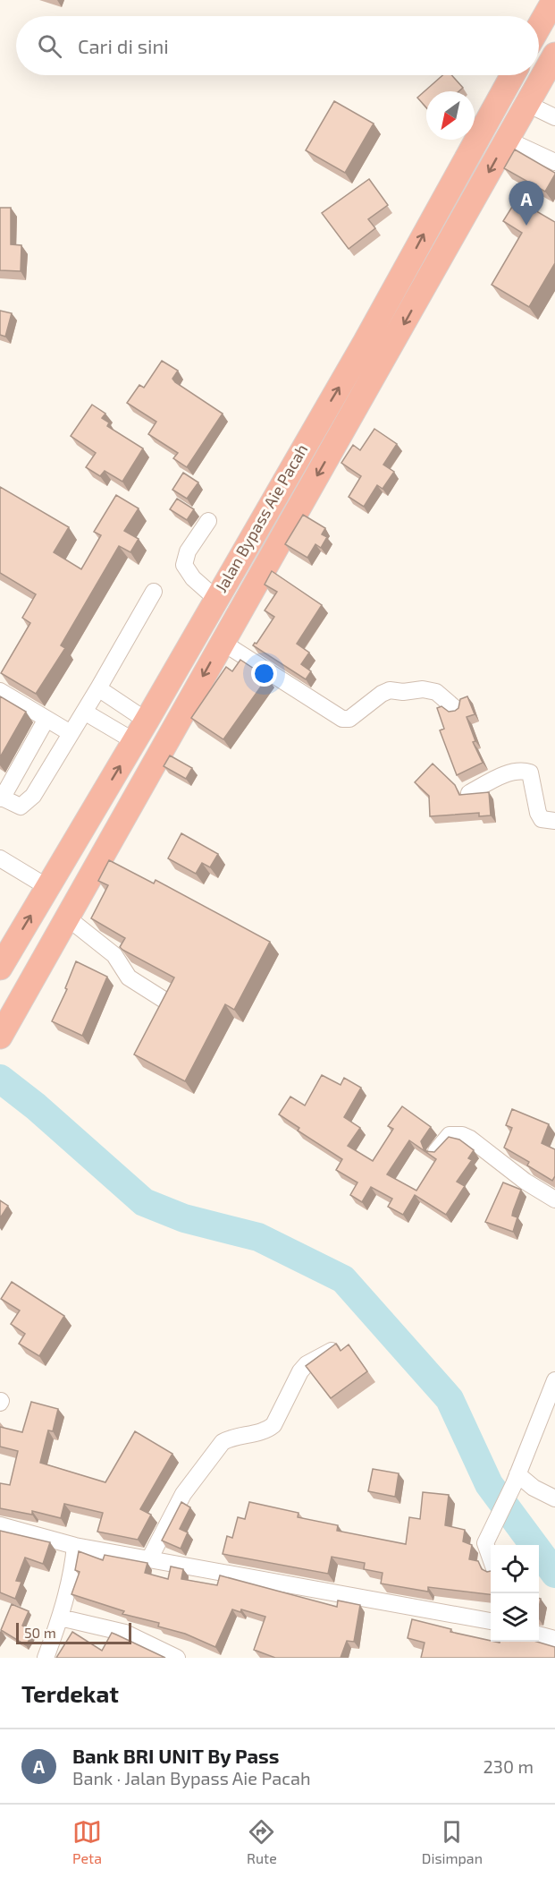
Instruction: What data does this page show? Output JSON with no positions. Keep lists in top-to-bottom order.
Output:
{
  "streets": {
    "highway": ["Jalan Bypass Aie Pacah"]
  },
  "scale_bar": "50 m",
  "north": "bottom left",
  "page": {
    "search": "Cari di sini",
    "pins": "A",
    "scale": "50 m",
    "heading": "Terdekat",
    "list": [
      {
        "mark": "A",
        "name": "Bank BRI UNIT By Pass",
        "note": "Bank · Jalan Bypass Aie Pacah",
        "value": "230 m"
      }
    ],
    "nav": ["Peta", "Rute", "Disimpan"]
  }
}
